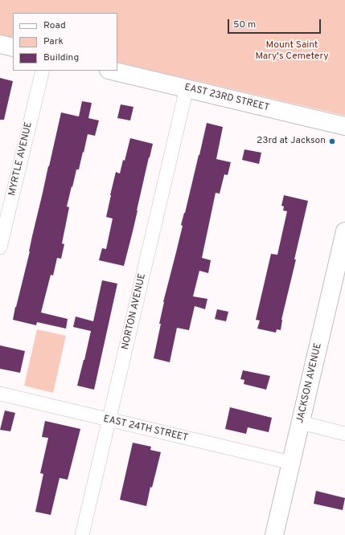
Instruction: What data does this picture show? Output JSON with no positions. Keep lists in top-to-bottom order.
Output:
{
  "streets": {
    "street": [
      "EAST 23RD STREET",
      "MYRTLE AVENUE",
      "NORTON AVENUE",
      "JACKSON AVENUE",
      "EAST 24TH STREET"
    ]
  },
  "crossings": [
    ["EAST 23RD STREET", "NORTON AVENUE"],
    ["NORTON AVENUE", "EAST 24TH STREET"],
    ["JACKSON AVENUE", "EAST 24TH STREET"]
  ],
  "parks": ["Mount Saint Mary's Cemetery"],
  "places": ["23rd at Jackson"],
  "legend": ["Road", "Park", "Building"],
  "scale_bar": "50 m"
}
